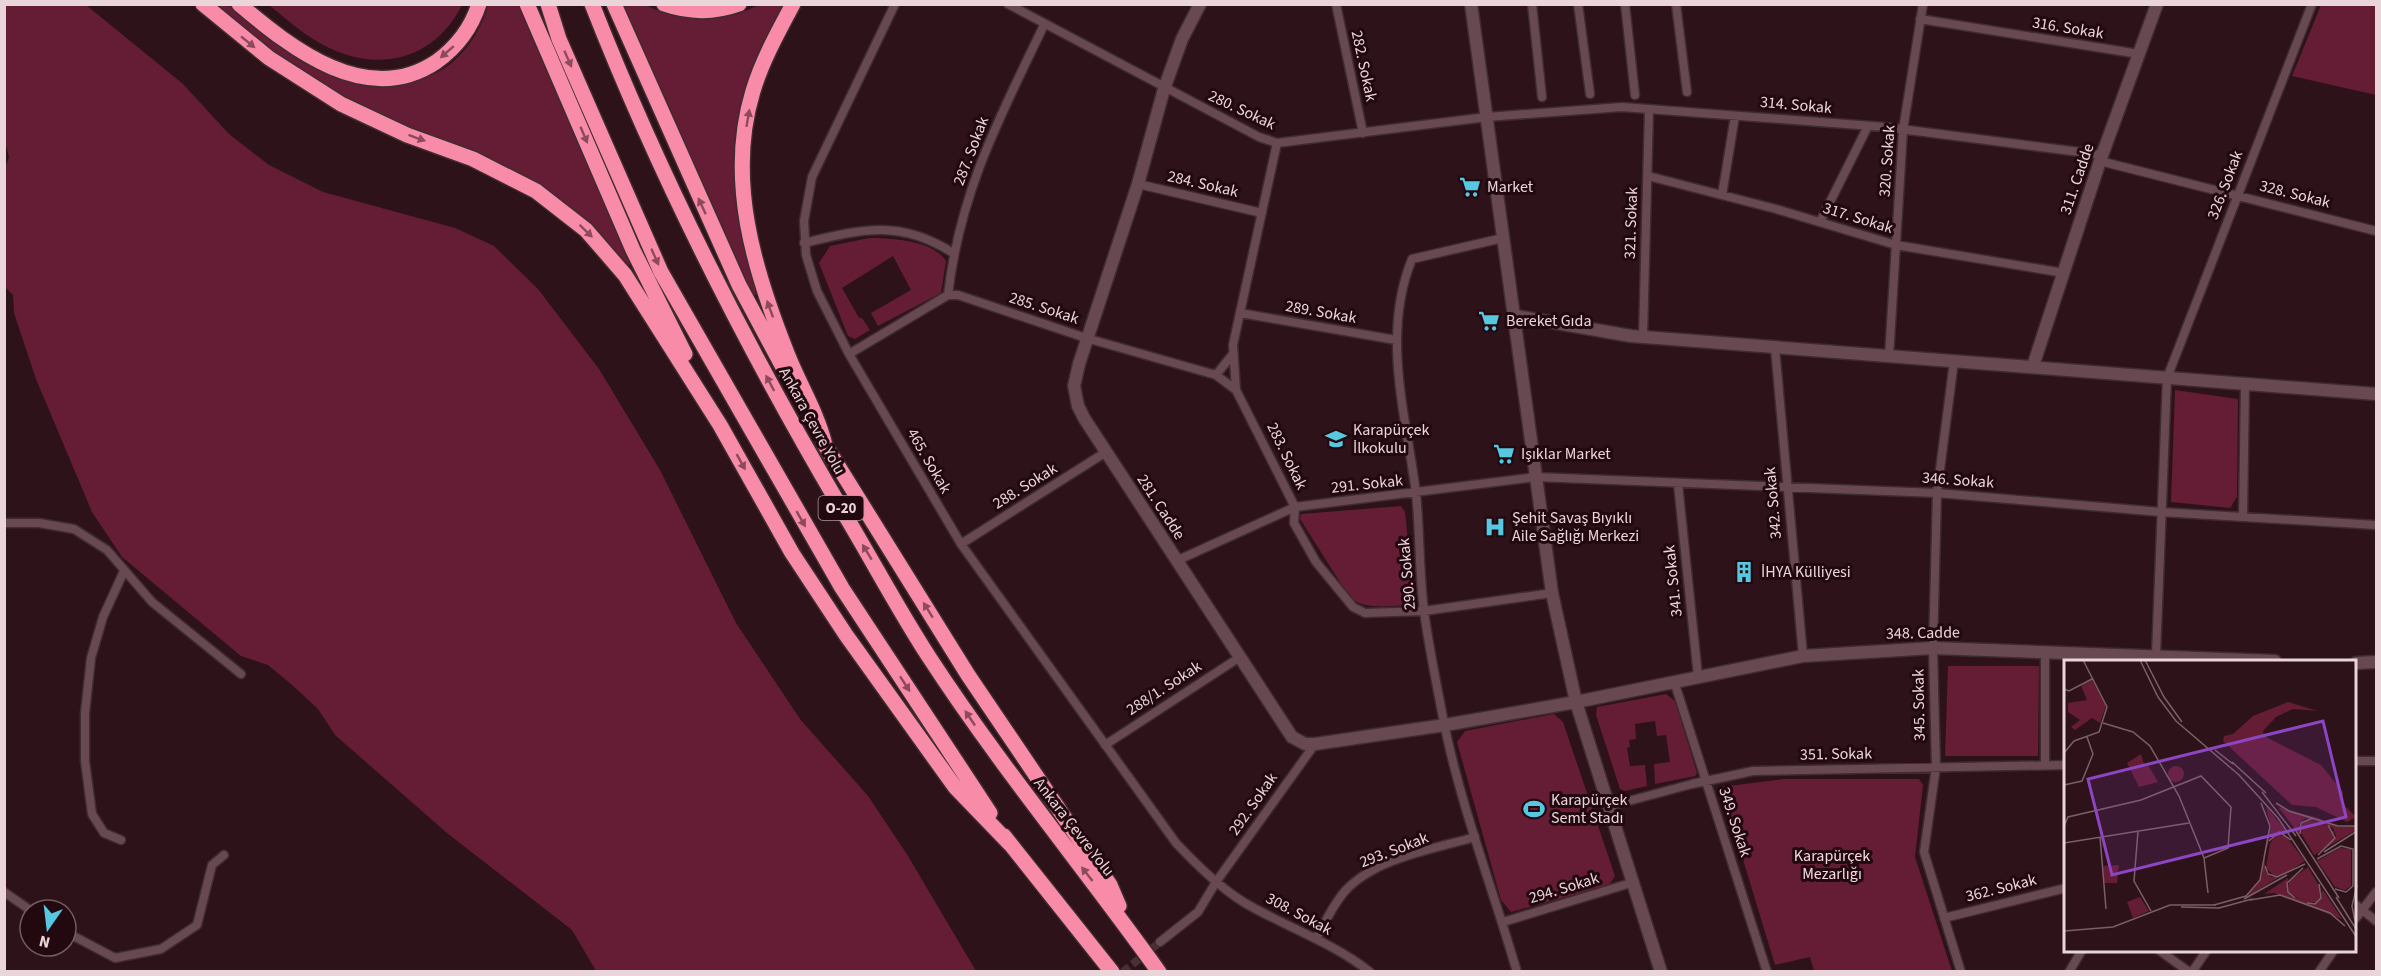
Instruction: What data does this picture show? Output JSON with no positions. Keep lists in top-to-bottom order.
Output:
{
  "streets": {
    "highway": ["Ankara Çevre Yolu", "O-20"],
    "street": [
      "316. Sokak",
      "282. Sokak",
      "314. Sokak",
      "280. Sokak",
      "287. Sokak",
      "320. Sokak",
      "311. Cadde",
      "284. Sokak",
      "326. Sokak",
      "328. Sokak",
      "317. Sokak",
      "321. Sokak",
      "285. Sokak",
      "289. Sokak",
      "283. Sokak",
      "465. Sokak",
      "346. Sokak",
      "291. Sokak",
      "288. Sokak",
      "342. Sokak",
      "281. Cadde",
      "290. Sokak",
      "341. Sokak",
      "348. Cadde",
      "288/1. Sokak",
      "345. Sokak",
      "351. Sokak",
      "292. Sokak",
      "349. Sokak",
      "293. Sokak",
      "294. Sokak",
      "362. Sokak",
      "308. Sokak"
    ]
  },
  "crossings": [
    ["316. Sokak", "320. Sokak"],
    ["316. Sokak", "311. Cadde"],
    ["282. Sokak", "280. Sokak"],
    ["314. Sokak", "280. Sokak"],
    ["314. Sokak", "320. Sokak"],
    ["314. Sokak", "311. Cadde"],
    ["314. Sokak", "328. Sokak"],
    ["314. Sokak", "321. Sokak"],
    ["280. Sokak", "287. Sokak"],
    ["280. Sokak", "283. Sokak"],
    ["280. Sokak", "281. Cadde"],
    ["287. Sokak", "285. Sokak"],
    ["320. Sokak", "317. Sokak"],
    ["311. Cadde", "328. Sokak"],
    ["311. Cadde", "317. Sokak"],
    ["284. Sokak", "283. Sokak"],
    ["284. Sokak", "281. Cadde"],
    ["326. Sokak", "328. Sokak"],
    ["326. Sokak", "346. Sokak"],
    ["326. Sokak", "348. Cadde"],
    ["317. Sokak", "321. Sokak"],
    ["285. Sokak", "283. Sokak"],
    ["285. Sokak", "281. Cadde"],
    ["289. Sokak", "283. Sokak"],
    ["289. Sokak", "290. Sokak"],
    ["283. Sokak", "291. Sokak"],
    ["283. Sokak", "290. Sokak"],
    ["465. Sokak", "288. Sokak"],
    ["465. Sokak", "288/1. Sokak"],
    ["465. Sokak", "292. Sokak"],
    ["465. Sokak", "308. Sokak"],
    ["346. Sokak", "291. Sokak"],
    ["346. Sokak", "342. Sokak"],
    ["346. Sokak", "341. Sokak"],
    ["346. Sokak", "345. Sokak"],
    ["291. Sokak", "281. Cadde"],
    ["291. Sokak", "290. Sokak"],
    ["288. Sokak", "281. Cadde"],
    ["342. Sokak", "348. Cadde"],
    ["281. Cadde", "288/1. Sokak"],
    ["281. Cadde", "292. Sokak"],
    ["290. Sokak", "293. Sokak"],
    ["290. Sokak", "294. Sokak"],
    ["341. Sokak", "348. Cadde"],
    ["348. Cadde", "345. Sokak"],
    ["348. Cadde", "349. Sokak"],
    ["345. Sokak", "351. Sokak"],
    ["345. Sokak", "362. Sokak"],
    ["351. Sokak", "349. Sokak"],
    ["292. Sokak", "308. Sokak"],
    ["293. Sokak", "308. Sokak"]
  ],
  "parks": ["Karapürçek Mezarlığı"],
  "places": {
    "supermarket": ["Market", "Bereket Gıda", "Işıklar Market"],
    "school or university": ["Karapürçek İlkokulu"],
    "hospital": ["Şehit Savaş Bıyıklı Aile Sağlığı Merkezi"],
    "building": ["İHYA Külliyesi"],
    "sports": ["Karapürçek Semt Stadı"]
  },
  "north": "bottom"
}
